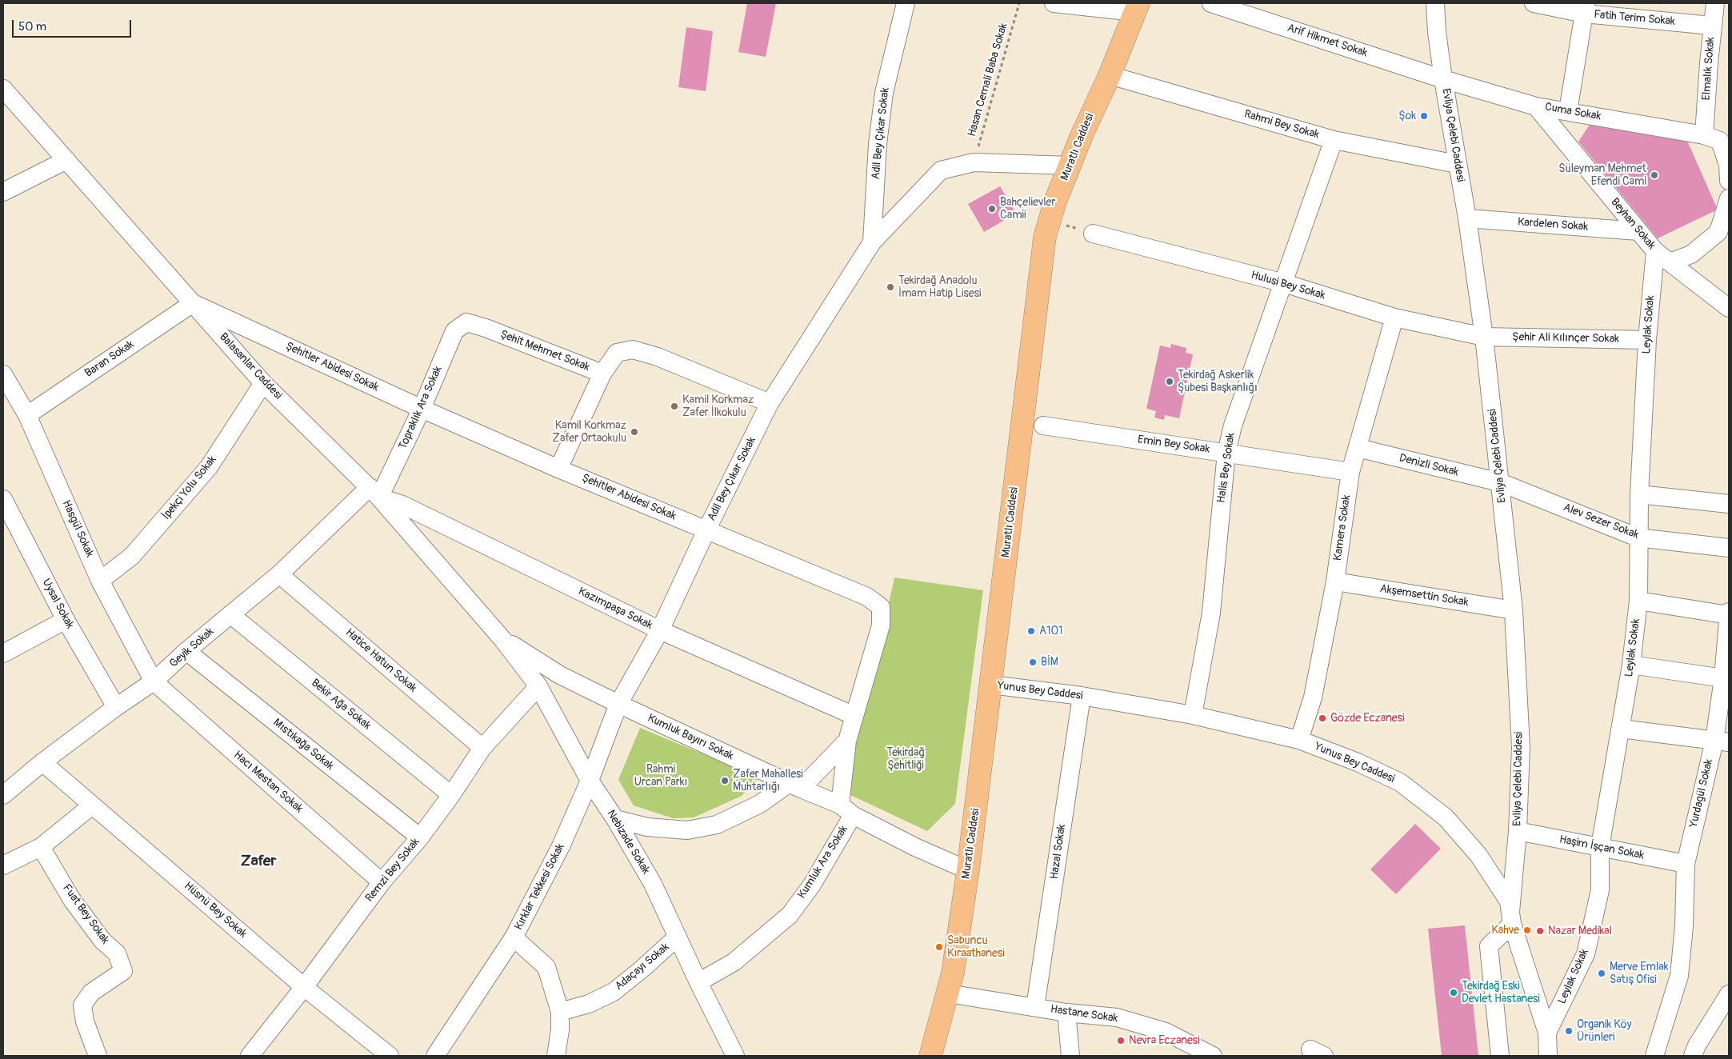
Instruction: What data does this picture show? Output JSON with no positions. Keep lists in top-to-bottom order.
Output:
{
  "streets": {
    "main road": ["Muratlı Caddesi"],
    "street": [
      "Fatih Terim Sokak",
      "Arif Hikmet Sokak",
      "Elmalık Sokak",
      "Cuma Sokak",
      "Rahmi Bey Sokak",
      "Adil Bey Çıkar Sokak",
      "Evliya Çelebi Caddesi",
      "Beyhan Sokak",
      "Kardelen Sokak",
      "Hulusi Bey Sokak",
      "Leylak Sokak",
      "Şehir Ali Kılınçer Sokak",
      "Şehit Mehmet Sokak",
      "Baran Sokak",
      "Balasanlar Caddesi",
      "Şehitler Abidesi Sokak",
      "Topraklık Ara Sokak",
      "Emin Bey Sokak",
      "Denizli Sokak",
      "Halis Bey Sokak",
      "İpekçi Yolu Sokak",
      "Alev Sezer Sokak",
      "Kamera Sokak",
      "Hasgül Sokak",
      "Akşemsettin Sokak",
      "Uysal Sokak",
      "Kazımpaşa Sokak",
      "Geyik Sokak",
      "Hatice Hatun Sokak",
      "Yunus Bey Caddesi",
      "Bekir Ağa Sokak",
      "Kumluk Bayırı Sokak",
      "Mıstıkağa Sokak",
      "Hacı Mestan Sokak",
      "Yurdagül Sokak",
      "Nebizade Sokak",
      "Haşim İşçan Sokak",
      "Hazal Sokak",
      "Kumluk Ara Sokak",
      "Remzi Bey Sokak",
      "Kırklar Tekkesi Sokak",
      "Hüsnü Bey Sokak",
      "Fuat Bey Sokak",
      "Adaçayı Sokak",
      "Hastane Sokak"
    ],
    "path": ["Hasan Cemali Baba Sokak"]
  },
  "crossings": [
    ["Fatih Terim Sokak", "Elmalık Sokak"],
    ["Arif Hikmet Sokak", "Cuma Sokak"],
    ["Arif Hikmet Sokak", "Evliya Çelebi Caddesi"],
    ["Elmalık Sokak", "Cuma Sokak"],
    ["Hasan Cemali Baba Sokak", "Adil Bey Çıkar Sokak"],
    ["Cuma Sokak", "Evliya Çelebi Caddesi"],
    ["Cuma Sokak", "Beyhan Sokak"],
    ["Rahmi Bey Sokak", "Evliya Çelebi Caddesi"],
    ["Rahmi Bey Sokak", "Muratlı Caddesi"],
    ["Rahmi Bey Sokak", "Halis Bey Sokak"],
    ["Adil Bey Çıkar Sokak", "Muratlı Caddesi"],
    ["Adil Bey Çıkar Sokak", "Şehit Mehmet Sokak"],
    ["Adil Bey Çıkar Sokak", "Şehitler Abidesi Sokak"],
    ["Adil Bey Çıkar Sokak", "Kazımpaşa Sokak"],
    ["Adil Bey Çıkar Sokak", "Kumluk Bayırı Sokak"],
    ["Adil Bey Çıkar Sokak", "Kırklar Tekkesi Sokak"],
    ["Evliya Çelebi Caddesi", "Kardelen Sokak"],
    ["Evliya Çelebi Caddesi", "Hulusi Bey Sokak"],
    ["Evliya Çelebi Caddesi", "Şehir Ali Kılınçer Sokak"],
    ["Evliya Çelebi Caddesi", "Denizli Sokak"],
    ["Evliya Çelebi Caddesi", "Alev Sezer Sokak"],
    ["Evliya Çelebi Caddesi", "Akşemsettin Sokak"],
    ["Evliya Çelebi Caddesi", "Yunus Bey Caddesi"],
    ["Evliya Çelebi Caddesi", "Haşim İşçan Sokak"],
    ["Muratlı Caddesi", "Yunus Bey Caddesi"],
    ["Muratlı Caddesi", "Kumluk Bayırı Sokak"],
    ["Muratlı Caddesi", "Hastane Sokak"],
    ["Beyhan Sokak", "Kardelen Sokak"],
    ["Beyhan Sokak", "Leylak Sokak"],
    ["Hulusi Bey Sokak", "Şehir Ali Kılınçer Sokak"],
    ["Hulusi Bey Sokak", "Halis Bey Sokak"],
    ["Hulusi Bey Sokak", "Kamera Sokak"],
    ["Leylak Sokak", "Şehir Ali Kılınçer Sokak"],
    ["Leylak Sokak", "Alev Sezer Sokak"],
    ["Leylak Sokak", "Yunus Bey Caddesi"],
    ["Leylak Sokak", "Haşim İşçan Sokak"],
    ["Şehit Mehmet Sokak", "Topraklık Ara Sokak"],
    ["Baran Sokak", "Balasanlar Caddesi"],
    ["Baran Sokak", "Şehitler Abidesi Sokak"],
    ["Baran Sokak", "Hasgül Sokak"],
    ["Balasanlar Caddesi", "Şehitler Abidesi Sokak"],
    ["Balasanlar Caddesi", "Topraklık Ara Sokak"],
    ["Balasanlar Caddesi", "İpekçi Yolu Sokak"],
    ["Balasanlar Caddesi", "Kazımpaşa Sokak"],
    ["Balasanlar Caddesi", "Geyik Sokak"],
    ["Balasanlar Caddesi", "Kumluk Bayırı Sokak"],
    ["Balasanlar Caddesi", "Nebizade Sokak"],
    ["Şehitler Abidesi Sokak", "Topraklık Ara Sokak"],
    ["Şehitler Abidesi Sokak", "Kazımpaşa Sokak"],
    ["Şehitler Abidesi Sokak", "Kumluk Bayırı Sokak"],
    ["Şehitler Abidesi Sokak", "Kumluk Ara Sokak"],
    ["Topraklık Ara Sokak", "Kazımpaşa Sokak"],
    ["Topraklık Ara Sokak", "Geyik Sokak"],
    ["Emin Bey Sokak", "Halis Bey Sokak"],
    ["Emin Bey Sokak", "Kamera Sokak"],
    ["Denizli Sokak", "Alev Sezer Sokak"],
    ["Denizli Sokak", "Kamera Sokak"],
    ["Halis Bey Sokak", "Yunus Bey Caddesi"],
    ["İpekçi Yolu Sokak", "Hasgül Sokak"],
    ["Kamera Sokak", "Akşemsettin Sokak"],
    ["Kamera Sokak", "Yunus Bey Caddesi"],
    ["Hasgül Sokak", "Geyik Sokak"],
    ["Hasgül Sokak", "Hacı Mestan Sokak"],
    ["Uysal Sokak", "Geyik Sokak"],
    ["Kazımpaşa Sokak", "Geyik Sokak"],
    ["Geyik Sokak", "Hatice Hatun Sokak"],
    ["Geyik Sokak", "Bekir Ağa Sokak"],
    ["Geyik Sokak", "Mıstıkağa Sokak"],
    ["Geyik Sokak", "Hacı Mestan Sokak"],
    ["Geyik Sokak", "Hüsnü Bey Sokak"],
    ["Hatice Hatun Sokak", "Remzi Bey Sokak"],
    ["Yunus Bey Caddesi", "Hazal Sokak"],
    ["Bekir Ağa Sokak", "Remzi Bey Sokak"],
    ["Kumluk Bayırı Sokak", "Nebizade Sokak"],
    ["Kumluk Bayırı Sokak", "Kumluk Ara Sokak"],
    ["Kumluk Bayırı Sokak", "Kırklar Tekkesi Sokak"],
    ["Mıstıkağa Sokak", "Remzi Bey Sokak"],
    ["Hacı Mestan Sokak", "Remzi Bey Sokak"],
    ["Yurdagül Sokak", "Haşim İşçan Sokak"],
    ["Nebizade Sokak", "Kumluk Ara Sokak"],
    ["Nebizade Sokak", "Remzi Bey Sokak"],
    ["Nebizade Sokak", "Kırklar Tekkesi Sokak"],
    ["Nebizade Sokak", "Adaçayı Sokak"],
    ["Hazal Sokak", "Hastane Sokak"],
    ["Remzi Bey Sokak", "Hüsnü Bey Sokak"]
  ],
  "districts": ["Zafer"],
  "parks": ["Tekirdağ Şehitliği", "Rahmi Urcan Parkı"],
  "places": [
    "Şok",
    "Süleyman Mehmet Efendi Cami",
    "Bahçelievler Camii",
    "Tekirdağ Anadolu İmam Hatip Lisesi",
    "Tekirdağ Askerlik Şubesi Başkanlığı",
    "Kamil Korkmaz Zafer İlkokulu",
    "Kamil Korkmaz Zafer Ortaokulu",
    "A101",
    "BİM",
    "Gözde Eczanesi",
    "Zafer Mahallesi Muhtarlığı",
    "Kahve",
    "Nazar Medikal",
    "Sabuncu Kıraathanesi",
    "Merve Emlak Satış Ofisi",
    "Tekirdağ Eski Devlet Hastanesi",
    "Organik Köy Ürünleri",
    "Nevra Eczanesi"
  ],
  "scale_bar": "50 m"
}
